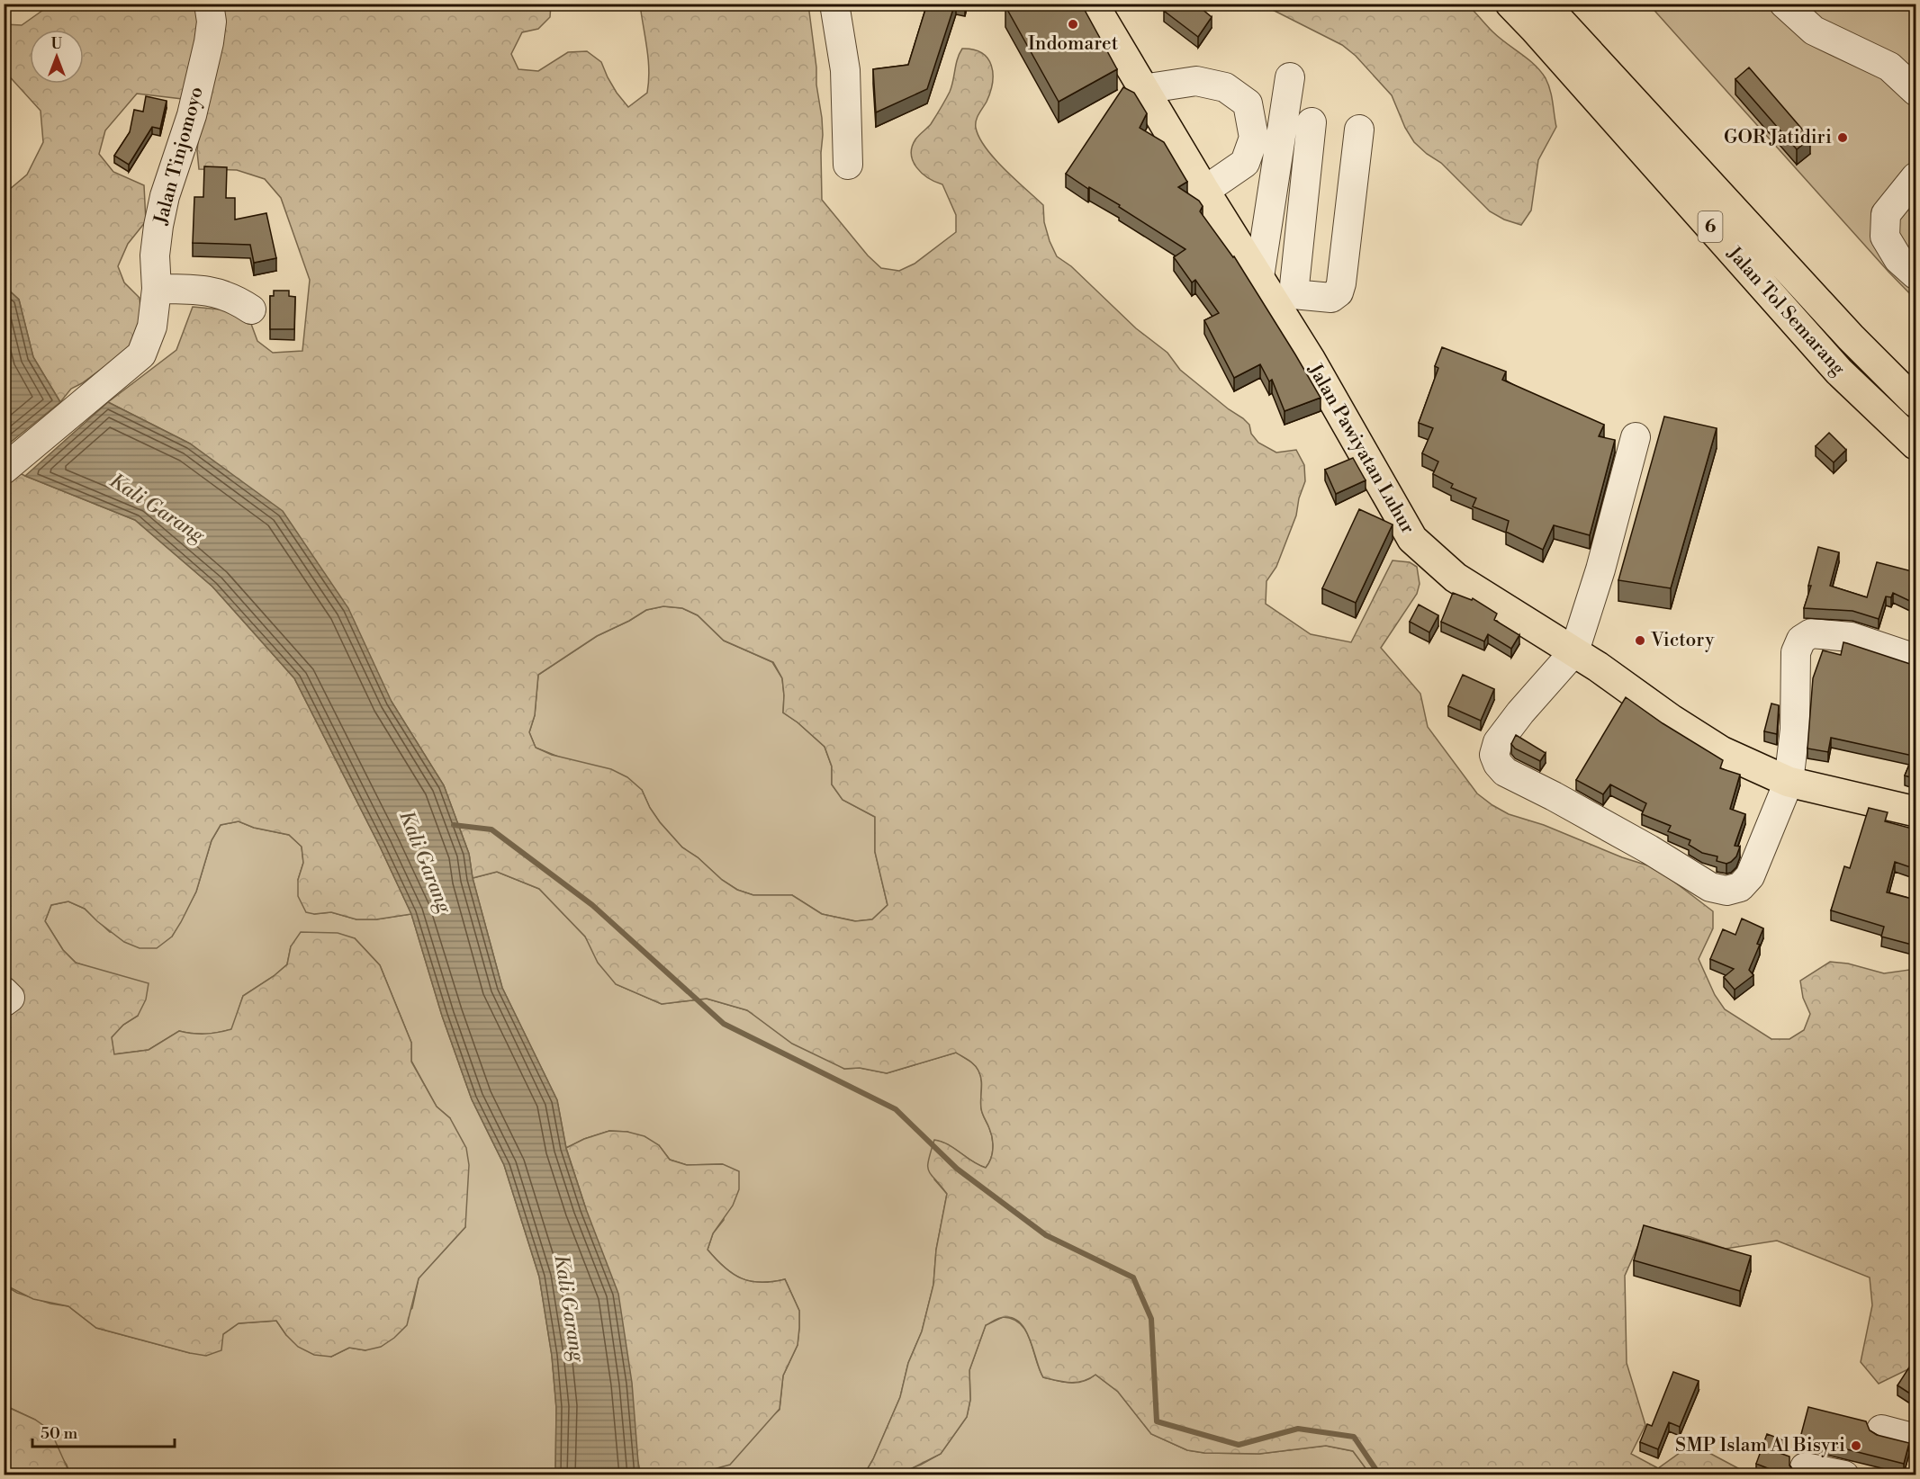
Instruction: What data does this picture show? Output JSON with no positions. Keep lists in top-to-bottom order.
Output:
{
  "streets": {
    "main road": ["6", "Jalan Tol Semarang", "Jalan Pawiyatan Luhur"],
    "street": ["Jalan Tinjomoyo"]
  },
  "water": ["Kali Garang"],
  "places": [
    "Indomaret",
    "GOR Jatidiri",
    "Victory",
    "SMP Islam Al Bisyri"
  ],
  "scale_bar": "50 m",
  "north": "top"
}
